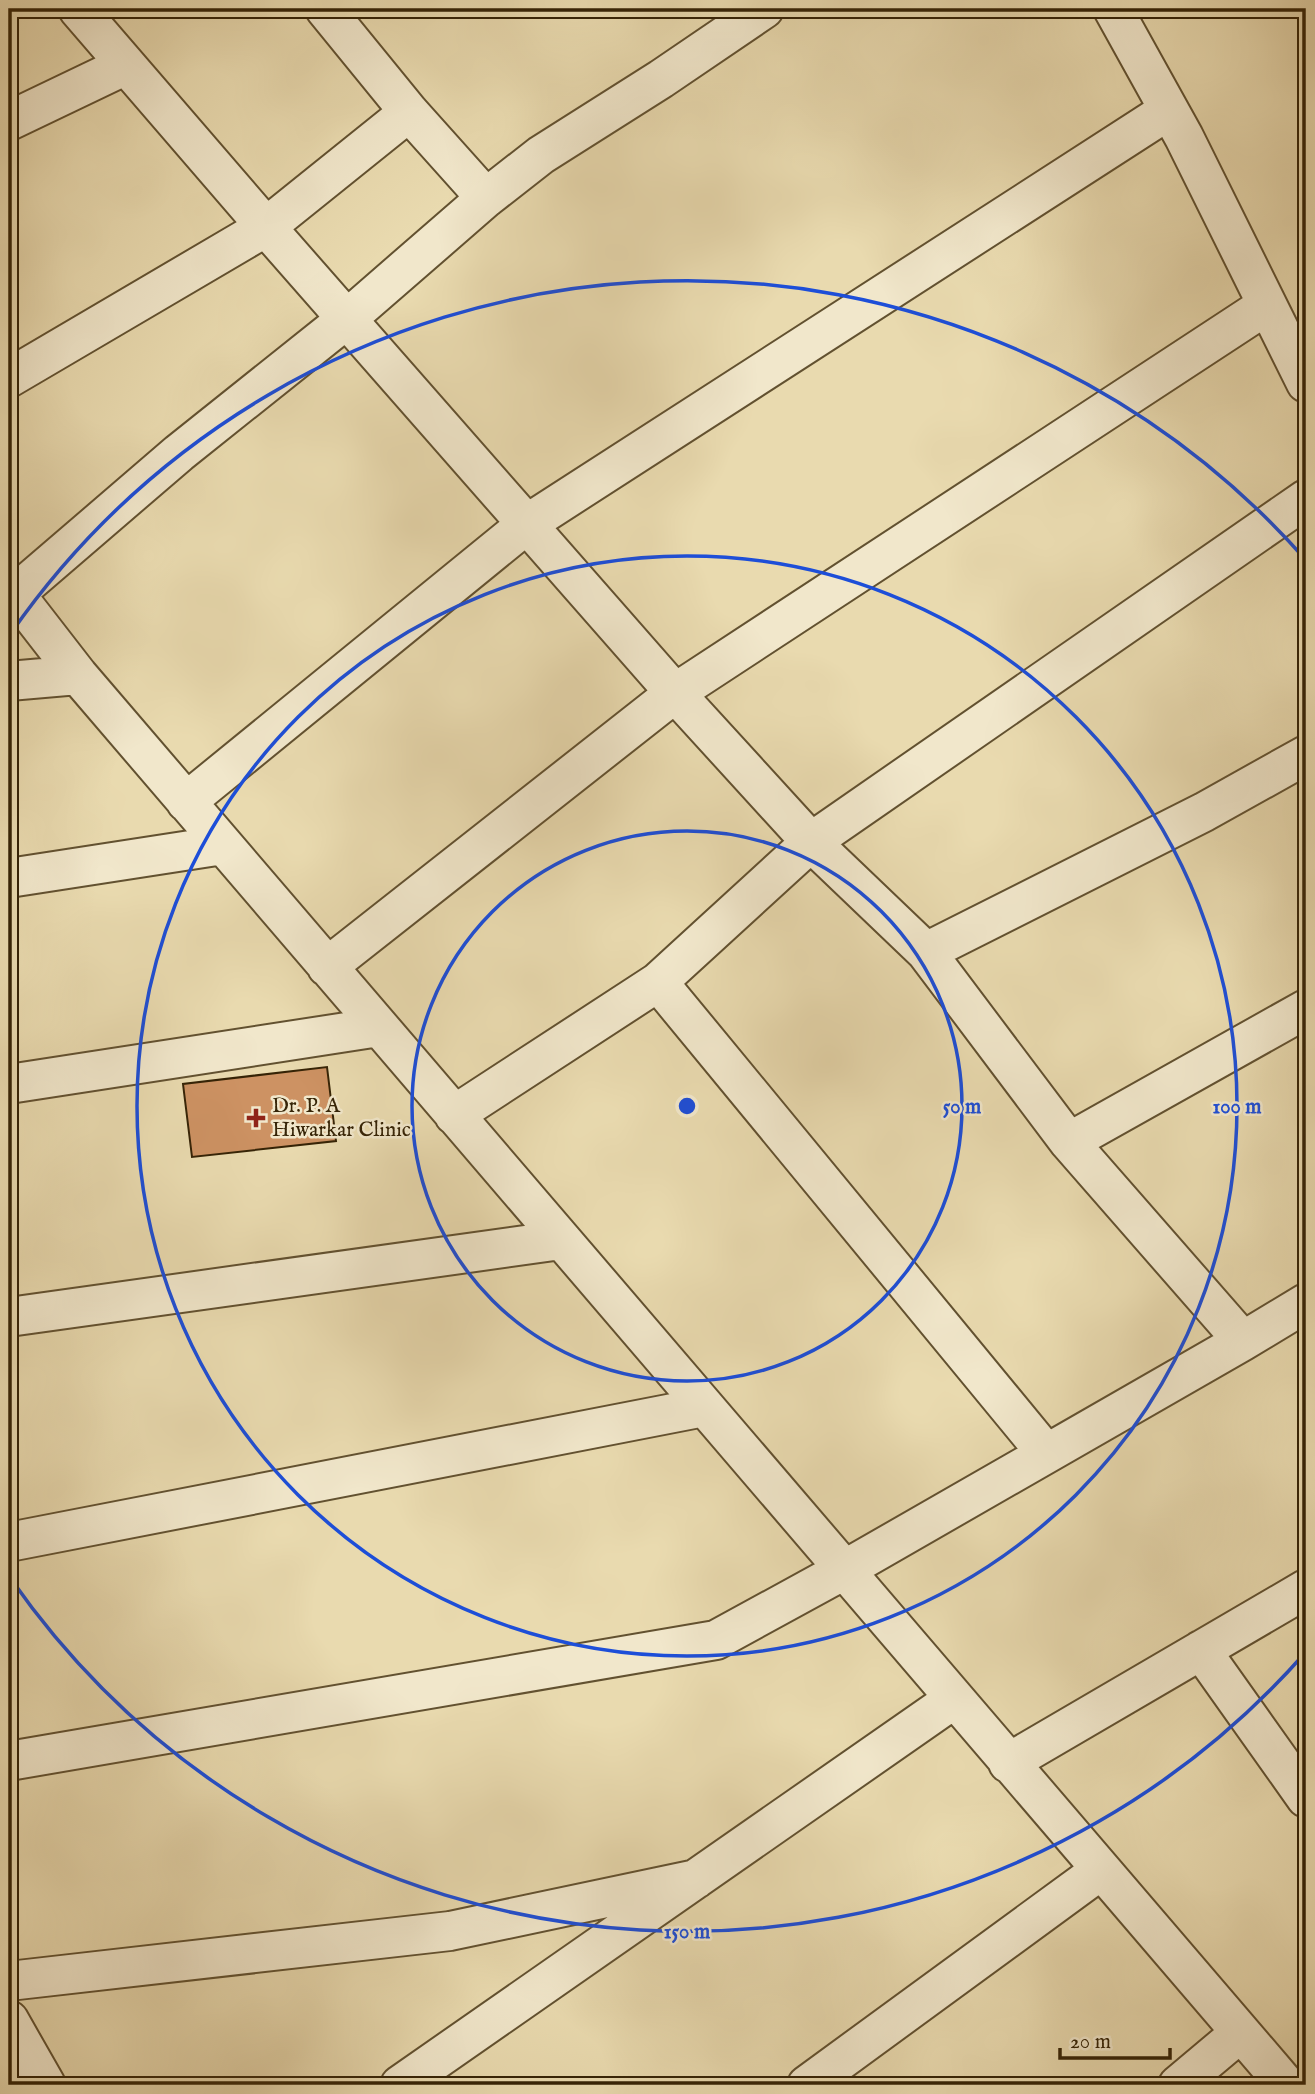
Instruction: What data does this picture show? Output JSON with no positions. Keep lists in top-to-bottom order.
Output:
{
  "places": {
    "health": ["Dr. P. A Hiwarkar Clinic"]
  },
  "scale_bar": "20 m",
  "rings": ["50 m", "100 m", "150 m"]
}
